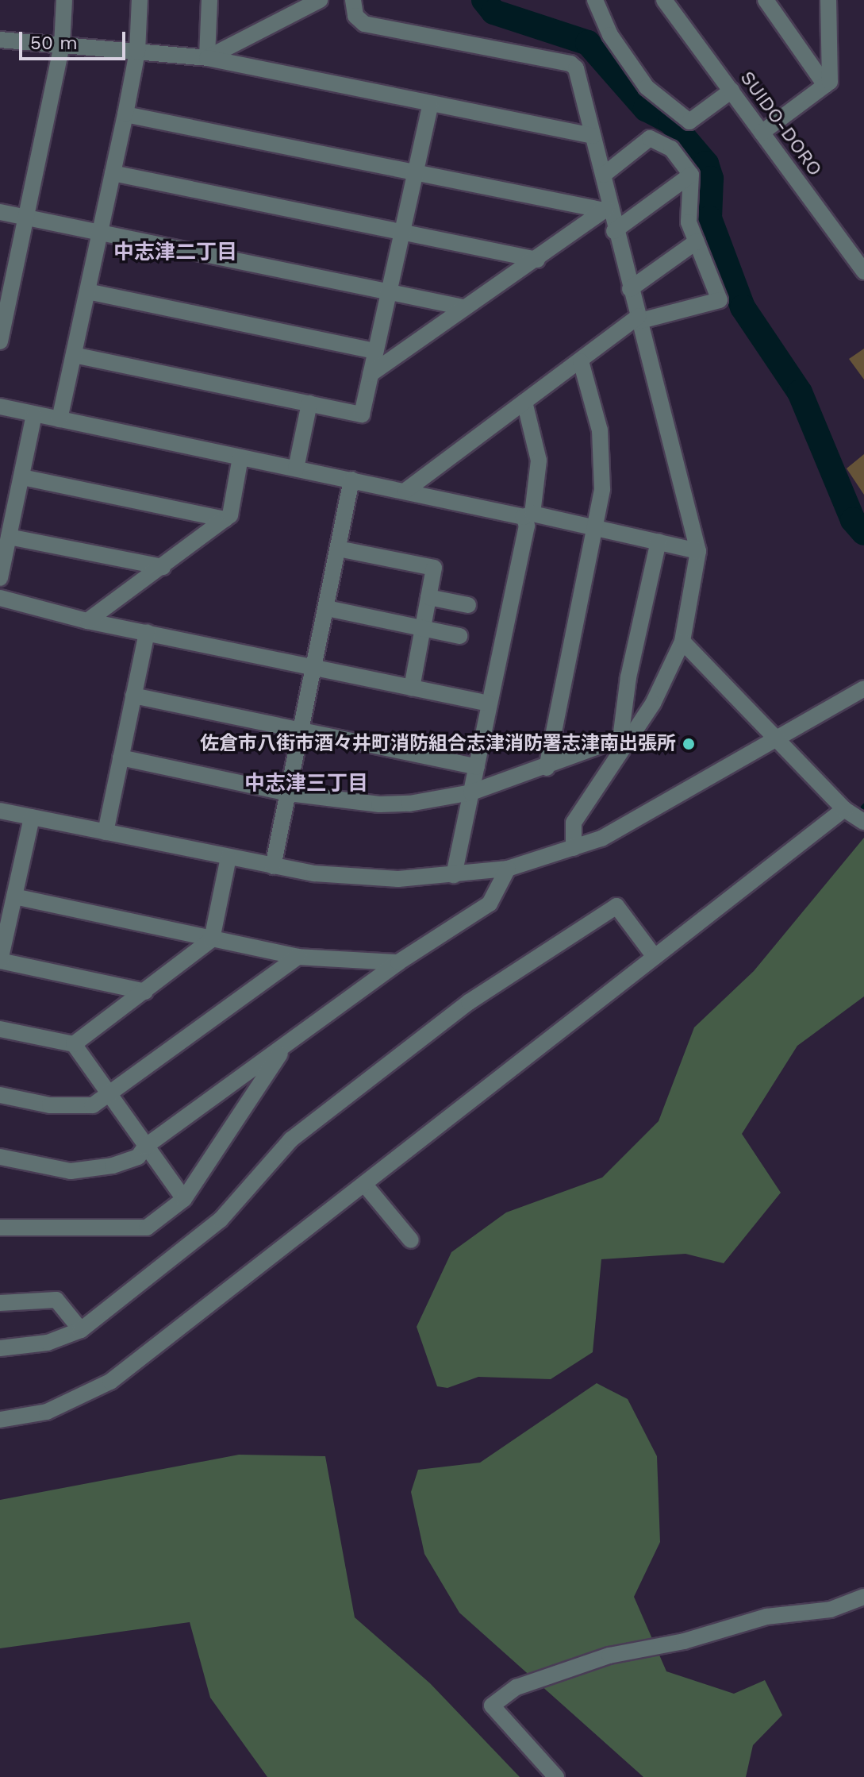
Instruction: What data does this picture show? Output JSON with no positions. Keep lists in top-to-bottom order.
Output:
{
  "streets": {
    "street": ["SUIDO-DORO"]
  },
  "districts": ["中志津二丁目", "中志津三丁目"],
  "places": ["佐倉市八街市酒々井町消防組合志津消防署志津南出張所"],
  "scale_bar": "50 m"
}
